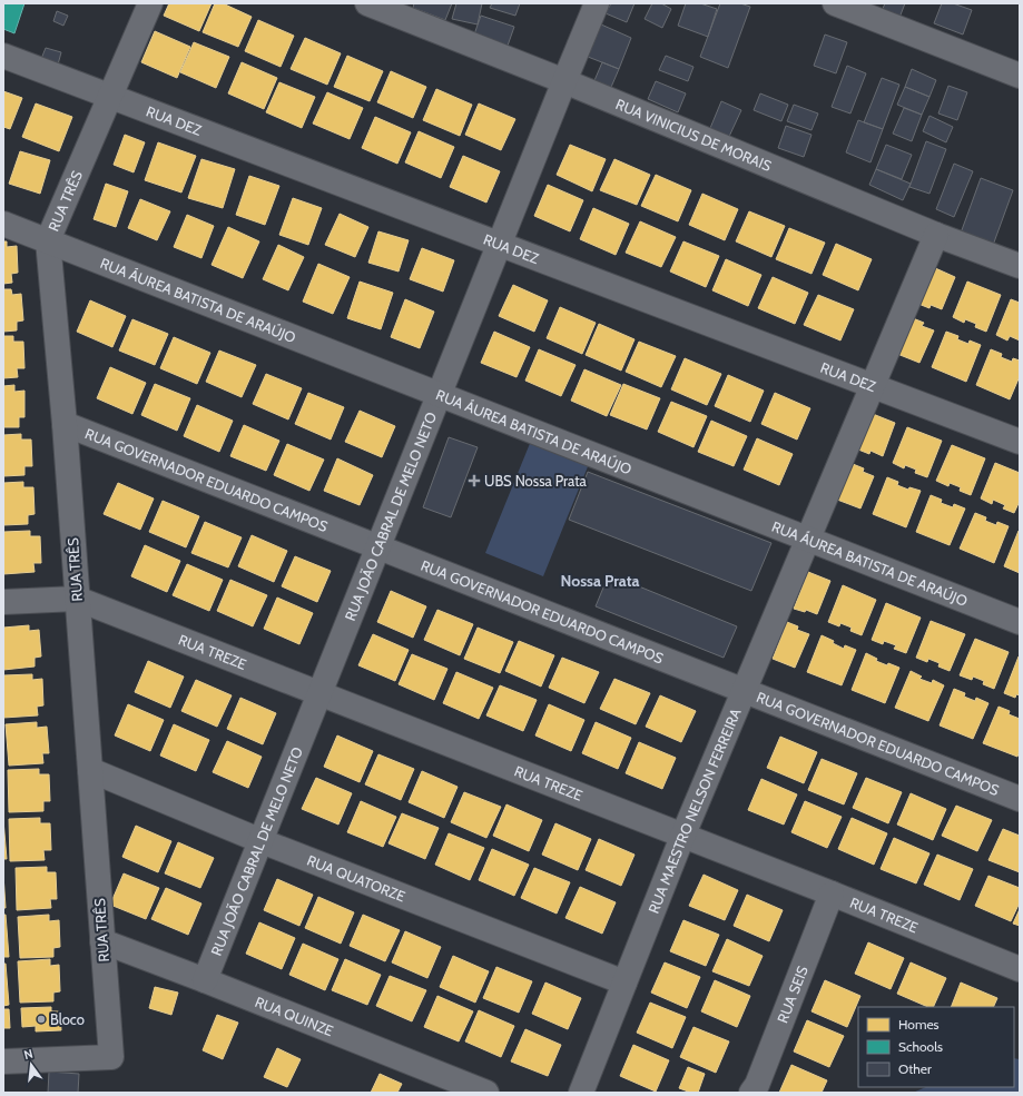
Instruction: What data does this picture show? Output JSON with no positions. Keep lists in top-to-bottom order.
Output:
{
  "streets": {
    "street": [
      "RUA DEZ",
      "RUA VINICIUS DE MORAIS",
      "RUA TRÊS",
      "RUA ÁUREA BATISTA DE ARAÚJO",
      "RUA GOVERNADOR EDUARDO CAMPOS",
      "RUA JOÃO CABRAL DE MELO NETO",
      "RUA TREZE",
      "RUA MAESTRO NELSON FERREIRA",
      "RUA QUATORZE",
      "RUA SEIS",
      "RUA QUINZE"
    ]
  },
  "crossings": [
    ["RUA DEZ", "RUA TRÊS"],
    ["RUA DEZ", "RUA JOÃO CABRAL DE MELO NETO"],
    ["RUA DEZ", "RUA MAESTRO NELSON FERREIRA"],
    ["RUA VINICIUS DE MORAIS", "RUA JOÃO CABRAL DE MELO NETO"],
    ["RUA VINICIUS DE MORAIS", "RUA MAESTRO NELSON FERREIRA"],
    ["RUA TRÊS", "RUA ÁUREA BATISTA DE ARAÚJO"],
    ["RUA TRÊS", "RUA GOVERNADOR EDUARDO CAMPOS"],
    ["RUA TRÊS", "RUA TREZE"],
    ["RUA TRÊS", "RUA QUATORZE"],
    ["RUA TRÊS", "RUA QUINZE"],
    ["RUA ÁUREA BATISTA DE ARAÚJO", "RUA JOÃO CABRAL DE MELO NETO"],
    ["RUA ÁUREA BATISTA DE ARAÚJO", "RUA MAESTRO NELSON FERREIRA"],
    ["RUA GOVERNADOR EDUARDO CAMPOS", "RUA JOÃO CABRAL DE MELO NETO"],
    ["RUA GOVERNADOR EDUARDO CAMPOS", "RUA MAESTRO NELSON FERREIRA"],
    ["RUA JOÃO CABRAL DE MELO NETO", "RUA TREZE"],
    ["RUA JOÃO CABRAL DE MELO NETO", "RUA QUATORZE"],
    ["RUA JOÃO CABRAL DE MELO NETO", "RUA QUINZE"],
    ["RUA TREZE", "RUA MAESTRO NELSON FERREIRA"],
    ["RUA TREZE", "RUA SEIS"],
    ["RUA MAESTRO NELSON FERREIRA", "RUA QUATORZE"]
  ],
  "districts": ["Nossa Prata"],
  "places": {
    "health": ["UBS Nossa Prata"],
    "other": ["Bloco"]
  },
  "legend": ["Homes", "Schools", "Other"],
  "north": "top"
}
